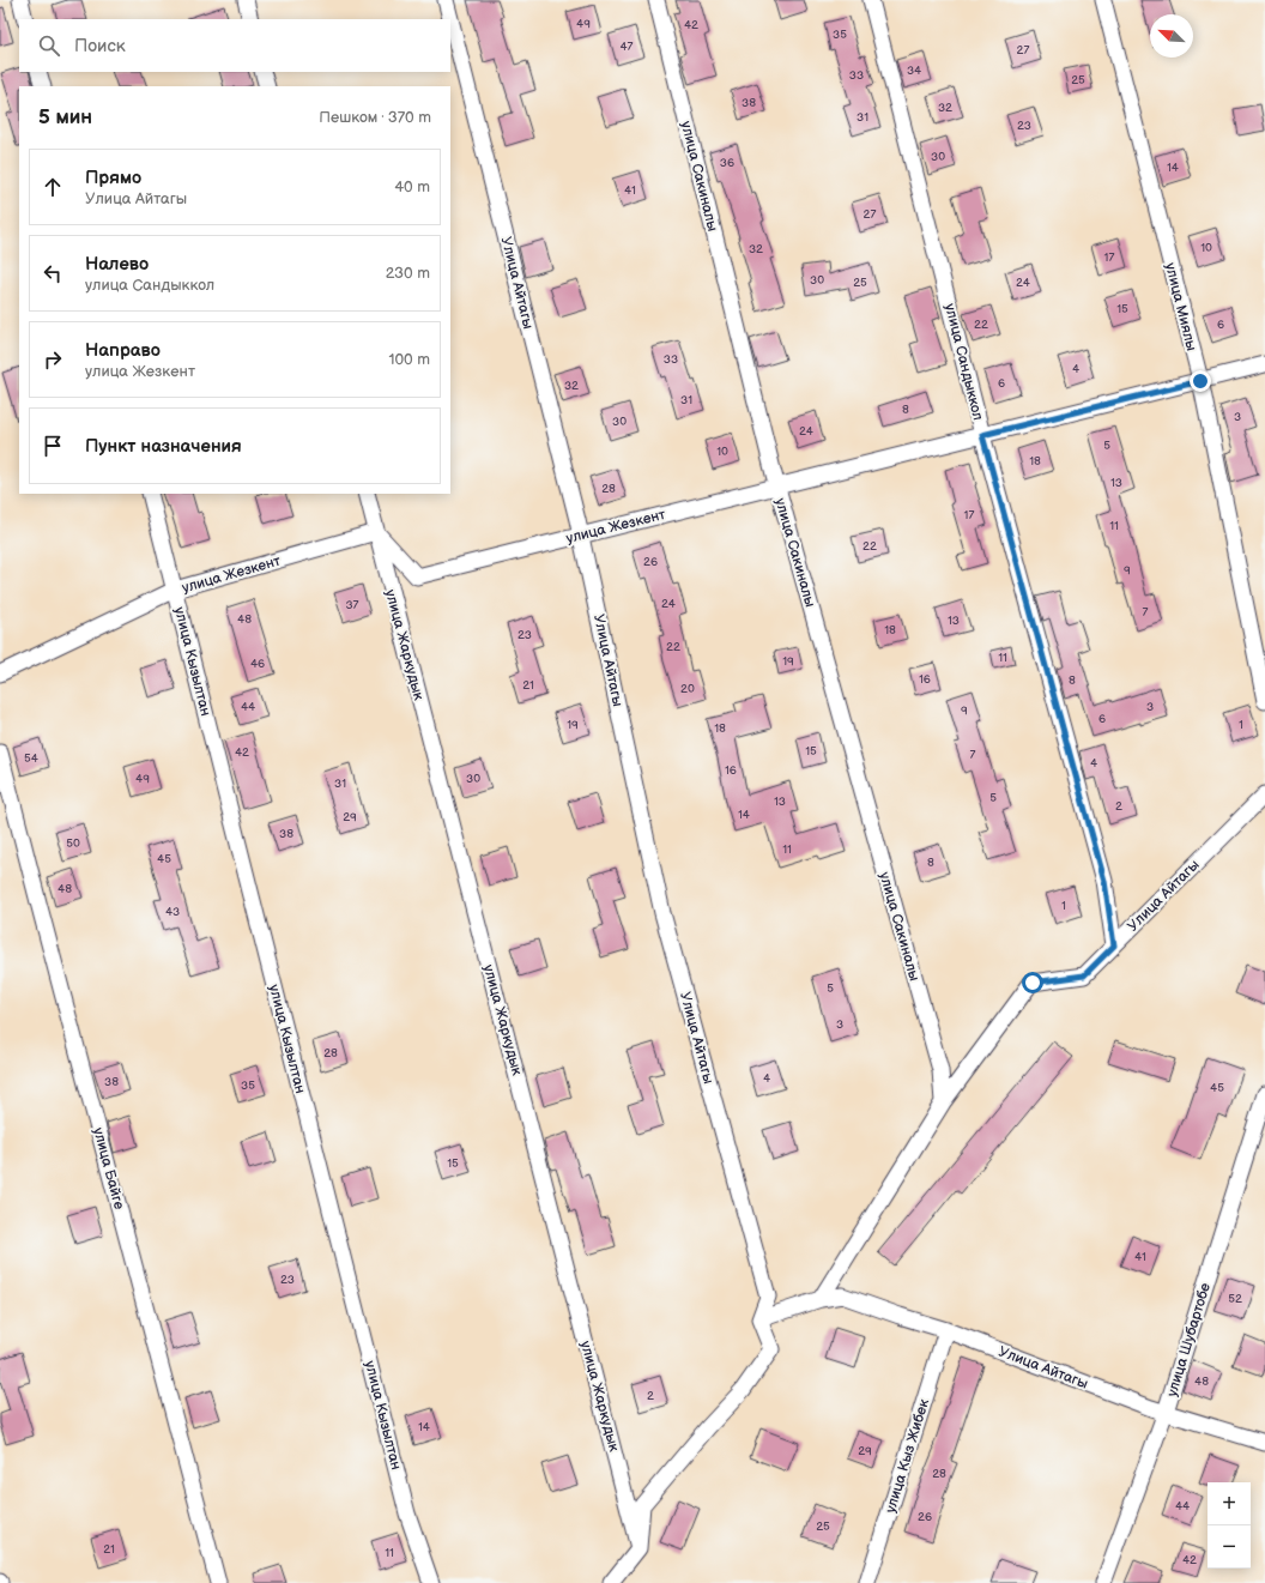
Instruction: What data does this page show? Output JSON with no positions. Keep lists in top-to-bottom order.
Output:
{
  "streets": {
    "street": [
      "улица Сакиналы",
      "Улица Айтагы",
      "улица Миялы",
      "улица Сандыккол",
      "улица Жезкент",
      "улица Жаркудык",
      "улица Кызылтан",
      "улица Байге",
      "улица Шубартобе",
      "улица Кыз Жибек"
    ]
  },
  "crossings": [
    ["улица Сакиналы", "Улица Айтагы"],
    ["улица Сакиналы", "улица Жезкент"],
    ["Улица Айтагы", "улица Сандыккол"],
    ["Улица Айтагы", "улица Жезкент"],
    ["Улица Айтагы", "улица Шубартобе"],
    ["Улица Айтагы", "улица Кыз Жибек"],
    ["улица Миялы", "улица Жезкент"],
    ["улица Сандыккол", "улица Жезкент"],
    ["улица Жезкент", "улица Жаркудык"],
    ["улица Жезкент", "улица Кызылтан"]
  ],
  "house_numbers": [
    "49",
    "42",
    "35",
    "47",
    "27",
    "34",
    "33",
    "25",
    "38",
    "32",
    "31",
    "23",
    "30",
    "36",
    "14",
    "41",
    "27",
    "10",
    "32",
    "17",
    "30",
    "25",
    "24",
    "15",
    "22",
    "6",
    "33",
    "4",
    "6",
    "32",
    "31",
    "8",
    "3",
    "30",
    "24",
    "5",
    "10",
    "18",
    "13",
    "28",
    "17",
    "11",
    "22",
    "26",
    "9",
    "24",
    "37",
    "7",
    "48",
    "13",
    "18",
    "23",
    "22",
    "11",
    "19",
    "46",
    "16",
    "8",
    "21",
    "20",
    "44",
    "3",
    "9",
    "6",
    "19",
    "1",
    "18",
    "15",
    "42",
    "7",
    "54",
    "4",
    "16",
    "49",
    "30",
    "31",
    "5",
    "13",
    "2",
    "14",
    "29",
    "38",
    "50",
    "11",
    "45",
    "8",
    "48",
    "1",
    "43",
    "5",
    "3",
    "28",
    "4",
    "38",
    "35",
    "45",
    "15",
    "41",
    "23",
    "52",
    "48",
    "2",
    "14",
    "29",
    "28",
    "44",
    "26",
    "25",
    "21",
    "11",
    "42"
  ],
  "north": "top left",
  "page": {
    "search": "Поиск",
    "heading": ["5 мин", "Пешком · 370 m"],
    "list": [
      ["Прямо", "Улица Айтагы", "40 m"],
      ["Налево", "улица Сандыккол", "230 m"],
      ["Направо", "улица Жезкент", "100 m"],
      "Пункт назначения"
    ],
    "map_buttons": ["+", "−"]
  }
}
